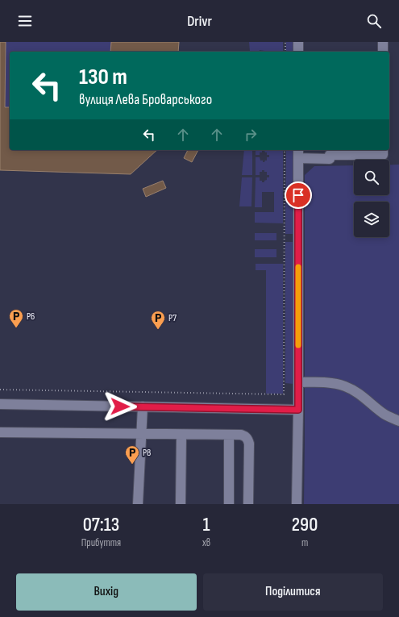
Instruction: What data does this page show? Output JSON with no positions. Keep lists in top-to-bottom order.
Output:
{
  "places": {
    "parking": ["P6", "P7", "P8"]
  },
  "page": {
    "header": "Drivr",
    "turn": ["130 m", "вулиця Лева Броварського"],
    "eta": [
      "07:13",
      "Прибуття",
      "1",
      "хв",
      "290",
      "m"
    ],
    "buttons": ["Вихід", "Поділитися"]
  }
}
